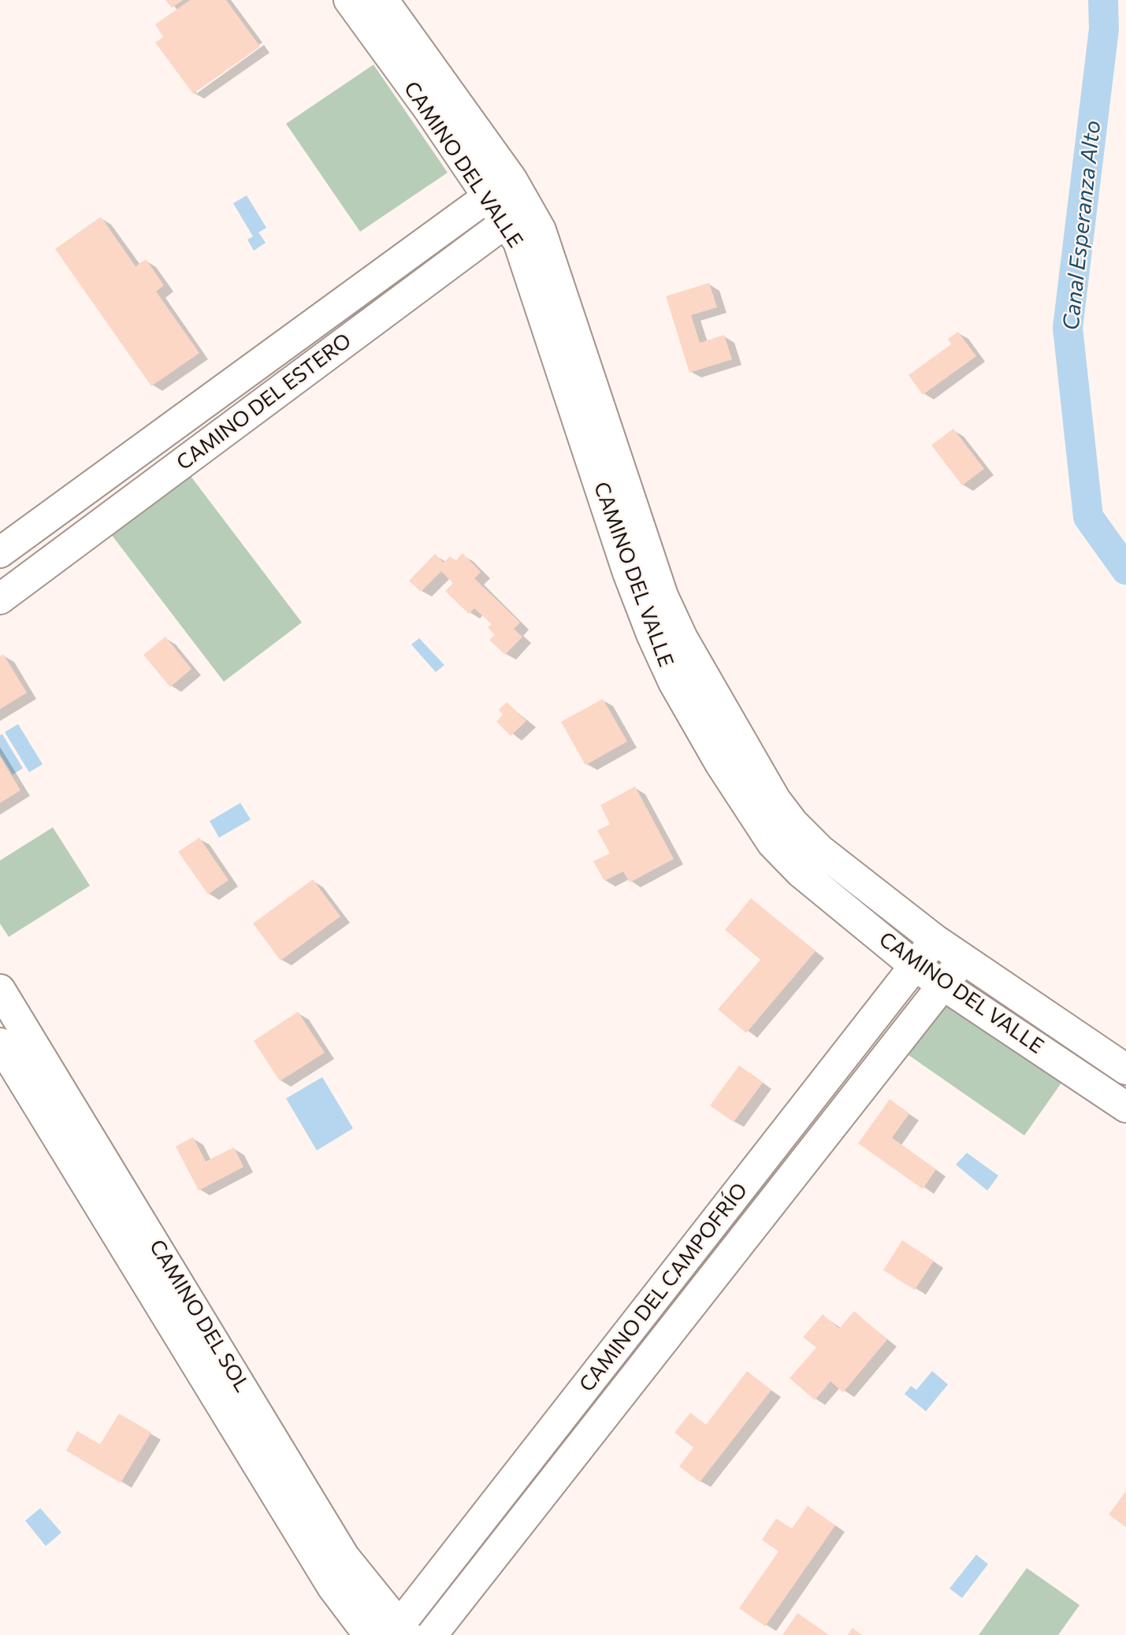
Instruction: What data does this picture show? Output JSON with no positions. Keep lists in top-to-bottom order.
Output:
{
  "streets": {
    "street": [
      "CAMINO DEL VALLE",
      "CAMINO DEL ESTERO",
      "CAMINO DEL CAMPOFRÍO",
      "CAMINO DEL SOL"
    ]
  },
  "crossings": [
    ["CAMINO DEL VALLE", "CAMINO DEL ESTERO"],
    ["CAMINO DEL VALLE", "CAMINO DEL CAMPOFRÍO"],
    ["CAMINO DEL CAMPOFRÍO", "CAMINO DEL SOL"]
  ],
  "water": ["Canal Esperanza Alto"]
}
